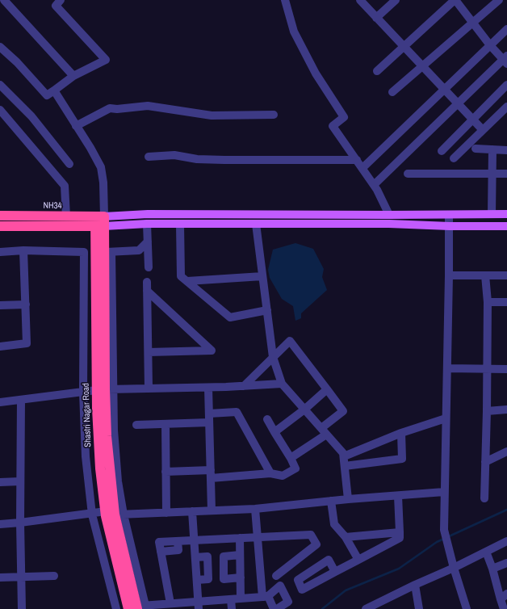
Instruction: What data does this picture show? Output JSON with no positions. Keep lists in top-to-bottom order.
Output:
{
  "streets": {
    "highway": ["NH34", "Shastri Nagar Road"]
  },
  "crossings": [
    ["NH34", "Shastri Nagar Road"]
  ]
}
